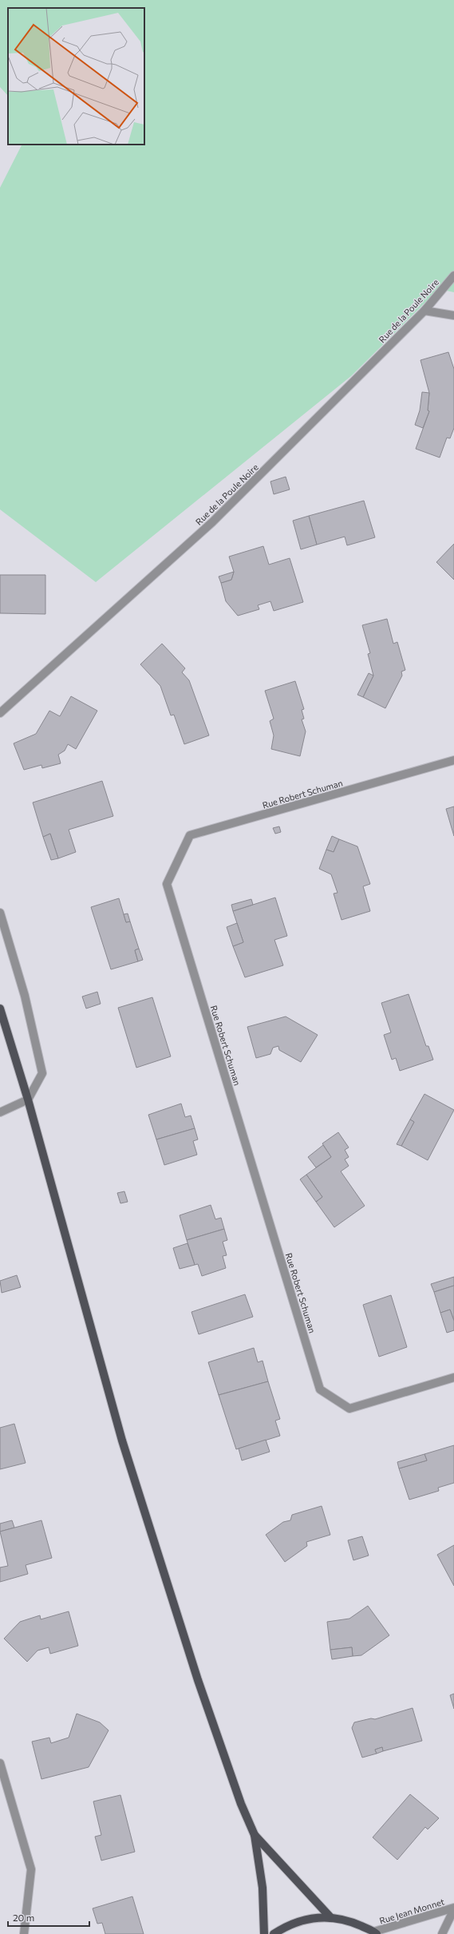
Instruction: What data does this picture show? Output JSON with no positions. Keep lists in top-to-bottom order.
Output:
{
  "streets": {
    "street": ["Rue de la Poule Noire", "Rue Robert Schuman", "Rue Jean Monnet"]
  },
  "scale_bar": "20 m"
}
